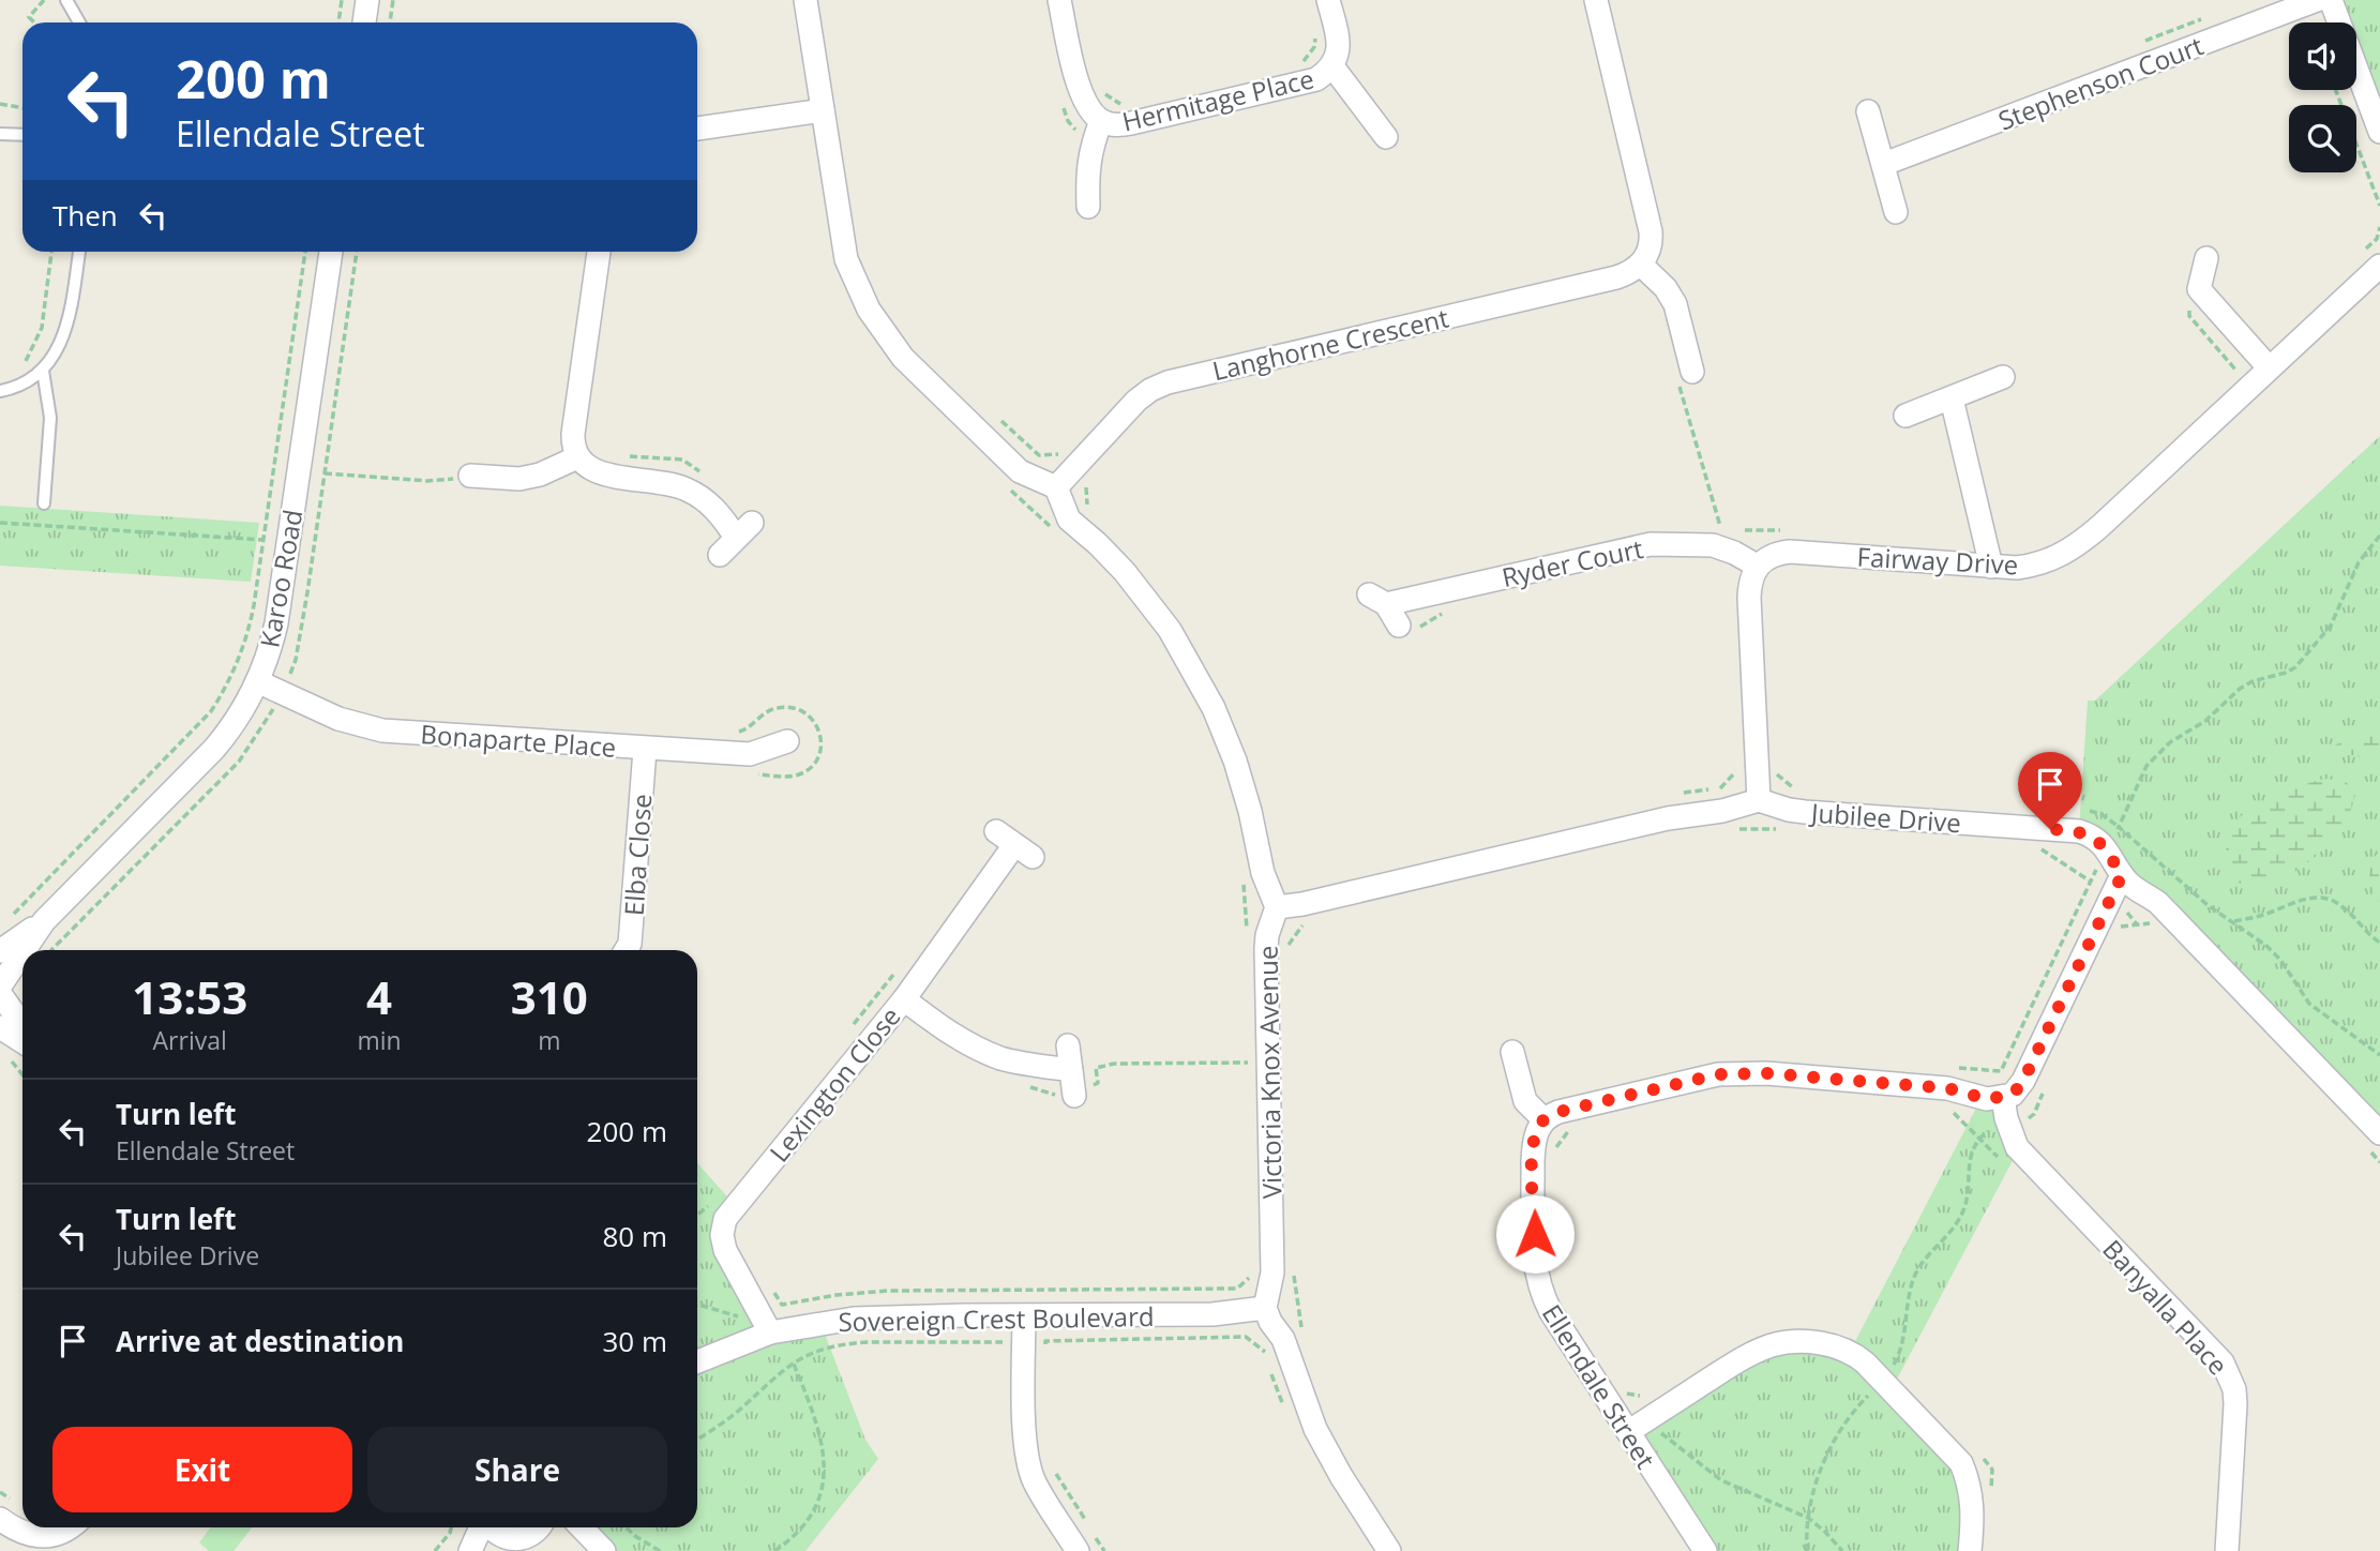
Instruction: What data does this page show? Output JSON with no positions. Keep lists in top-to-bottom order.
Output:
{
  "streets": {
    "street": [
      "Stephenson Court",
      "Hermitage Place",
      "Langhorne Crescent",
      "Fairway Drive",
      "Ryder Court",
      "Karoo Road",
      "Bonaparte Place",
      "Jubilee Drive",
      "Elba Close",
      "Victoria Knox Avenue",
      "Lexington Close",
      "Banyalla Place",
      "Sovereign Crest Boulevard",
      "Ellendale Street"
    ]
  },
  "crossings": [
    ["Langhorne Crescent", "Victoria Knox Avenue"],
    ["Fairway Drive", "Ryder Court"],
    ["Karoo Road", "Bonaparte Place"],
    ["Bonaparte Place", "Elba Close"],
    ["Victoria Knox Avenue", "Sovereign Crest Boulevard"],
    ["Lexington Close", "Sovereign Crest Boulevard"]
  ],
  "page": {
    "turn": ["200 m", "Ellendale Street"],
    "then": "Then",
    "eta": [
      "13:53",
      "Arrival",
      "4",
      "min",
      "310",
      "m"
    ],
    "list": [
      {
        "name": "Turn left",
        "note": "Ellendale Street",
        "value": "200 m"
      },
      {
        "name": "Turn left",
        "note": "Jubilee Drive",
        "value": "80 m"
      },
      {
        "name": "Arrive at destination",
        "value": "30 m"
      }
    ],
    "buttons": ["Exit", "Share"]
  }
}
